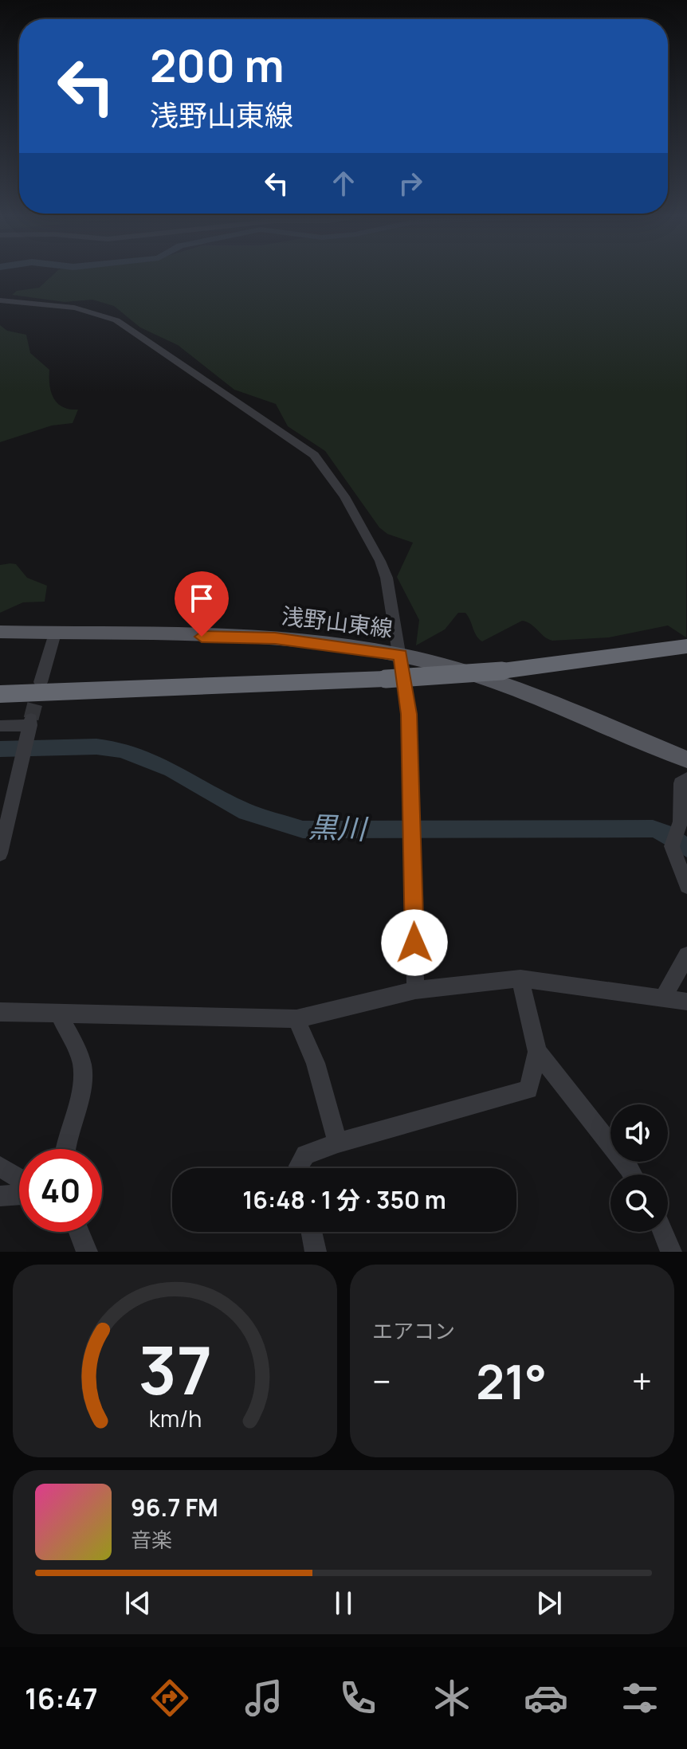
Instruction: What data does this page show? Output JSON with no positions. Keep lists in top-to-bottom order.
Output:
{
  "streets": {
    "main road": ["浅野山東線"]
  },
  "water": ["黒川"],
  "page": {
    "turn": ["200 m", "浅野山東線"],
    "limit": "40",
    "trip": "16:48 · 1 分 · 350 m",
    "tile": "エアコン",
    "heat": ["−", "21°", "+"],
    "song": ["96.7 FM", "音楽"],
    "tabs": "16:47",
    "gauge": ["37", "km/h"]
  }
}
